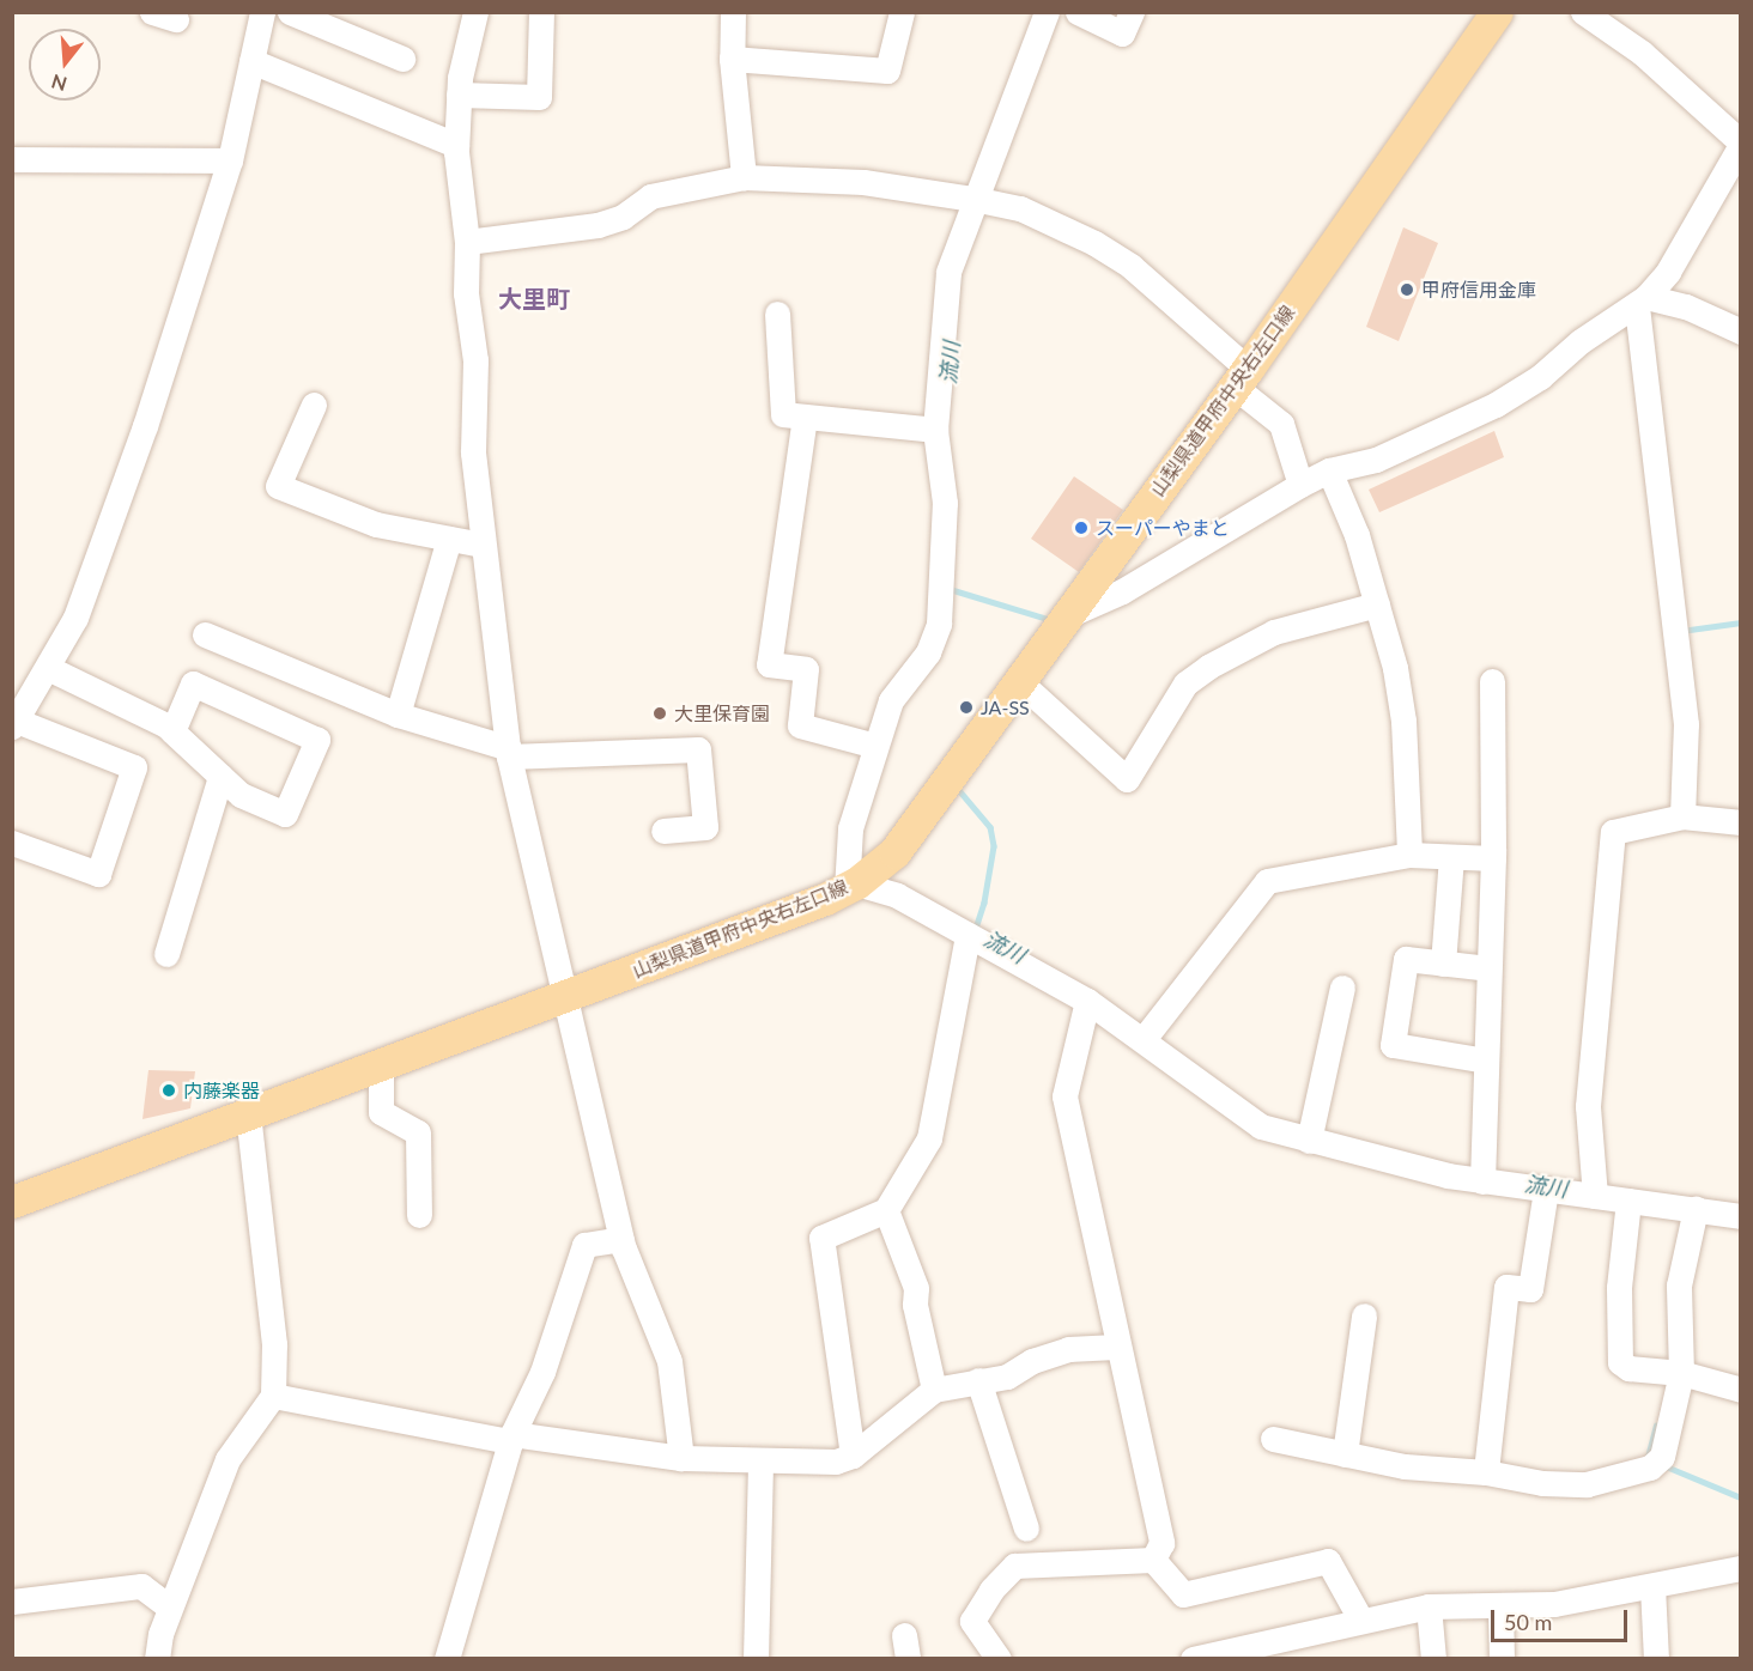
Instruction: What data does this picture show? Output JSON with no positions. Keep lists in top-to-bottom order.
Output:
{
  "streets": {
    "main road": ["山梨県道甲府中央右左口線"]
  },
  "districts": ["大里町"],
  "water": ["流川"],
  "places": [
    "甲府信用金庫",
    "スーパーやまと",
    "JA-SS",
    "大里保育園",
    "内藤楽器"
  ],
  "scale_bar": "50 m",
  "north": "bottom"
}
